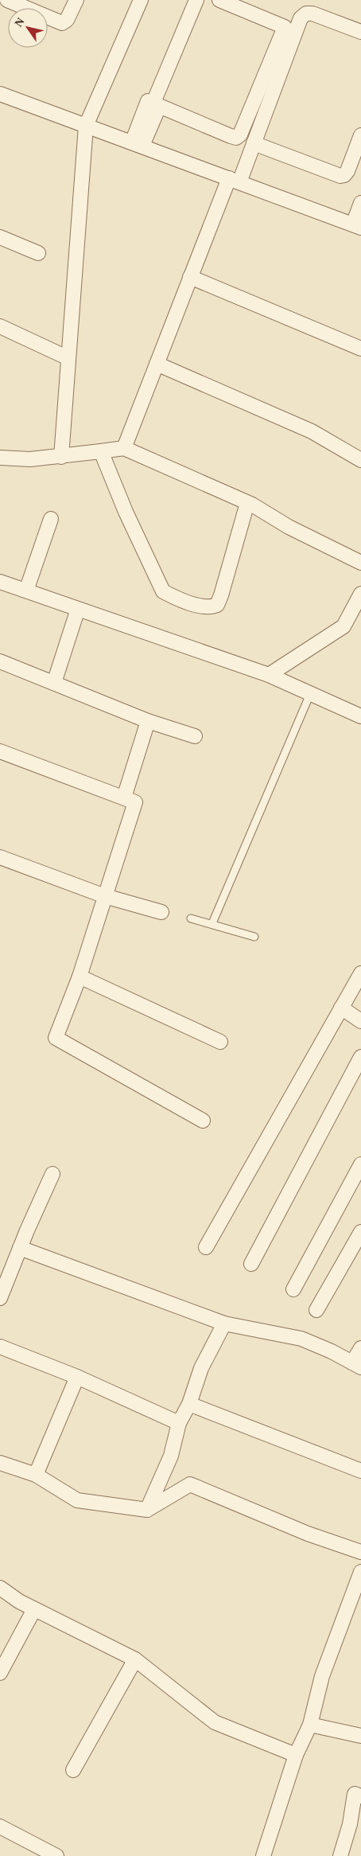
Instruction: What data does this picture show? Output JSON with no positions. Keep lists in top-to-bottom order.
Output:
{
  "north": "top left"
}
